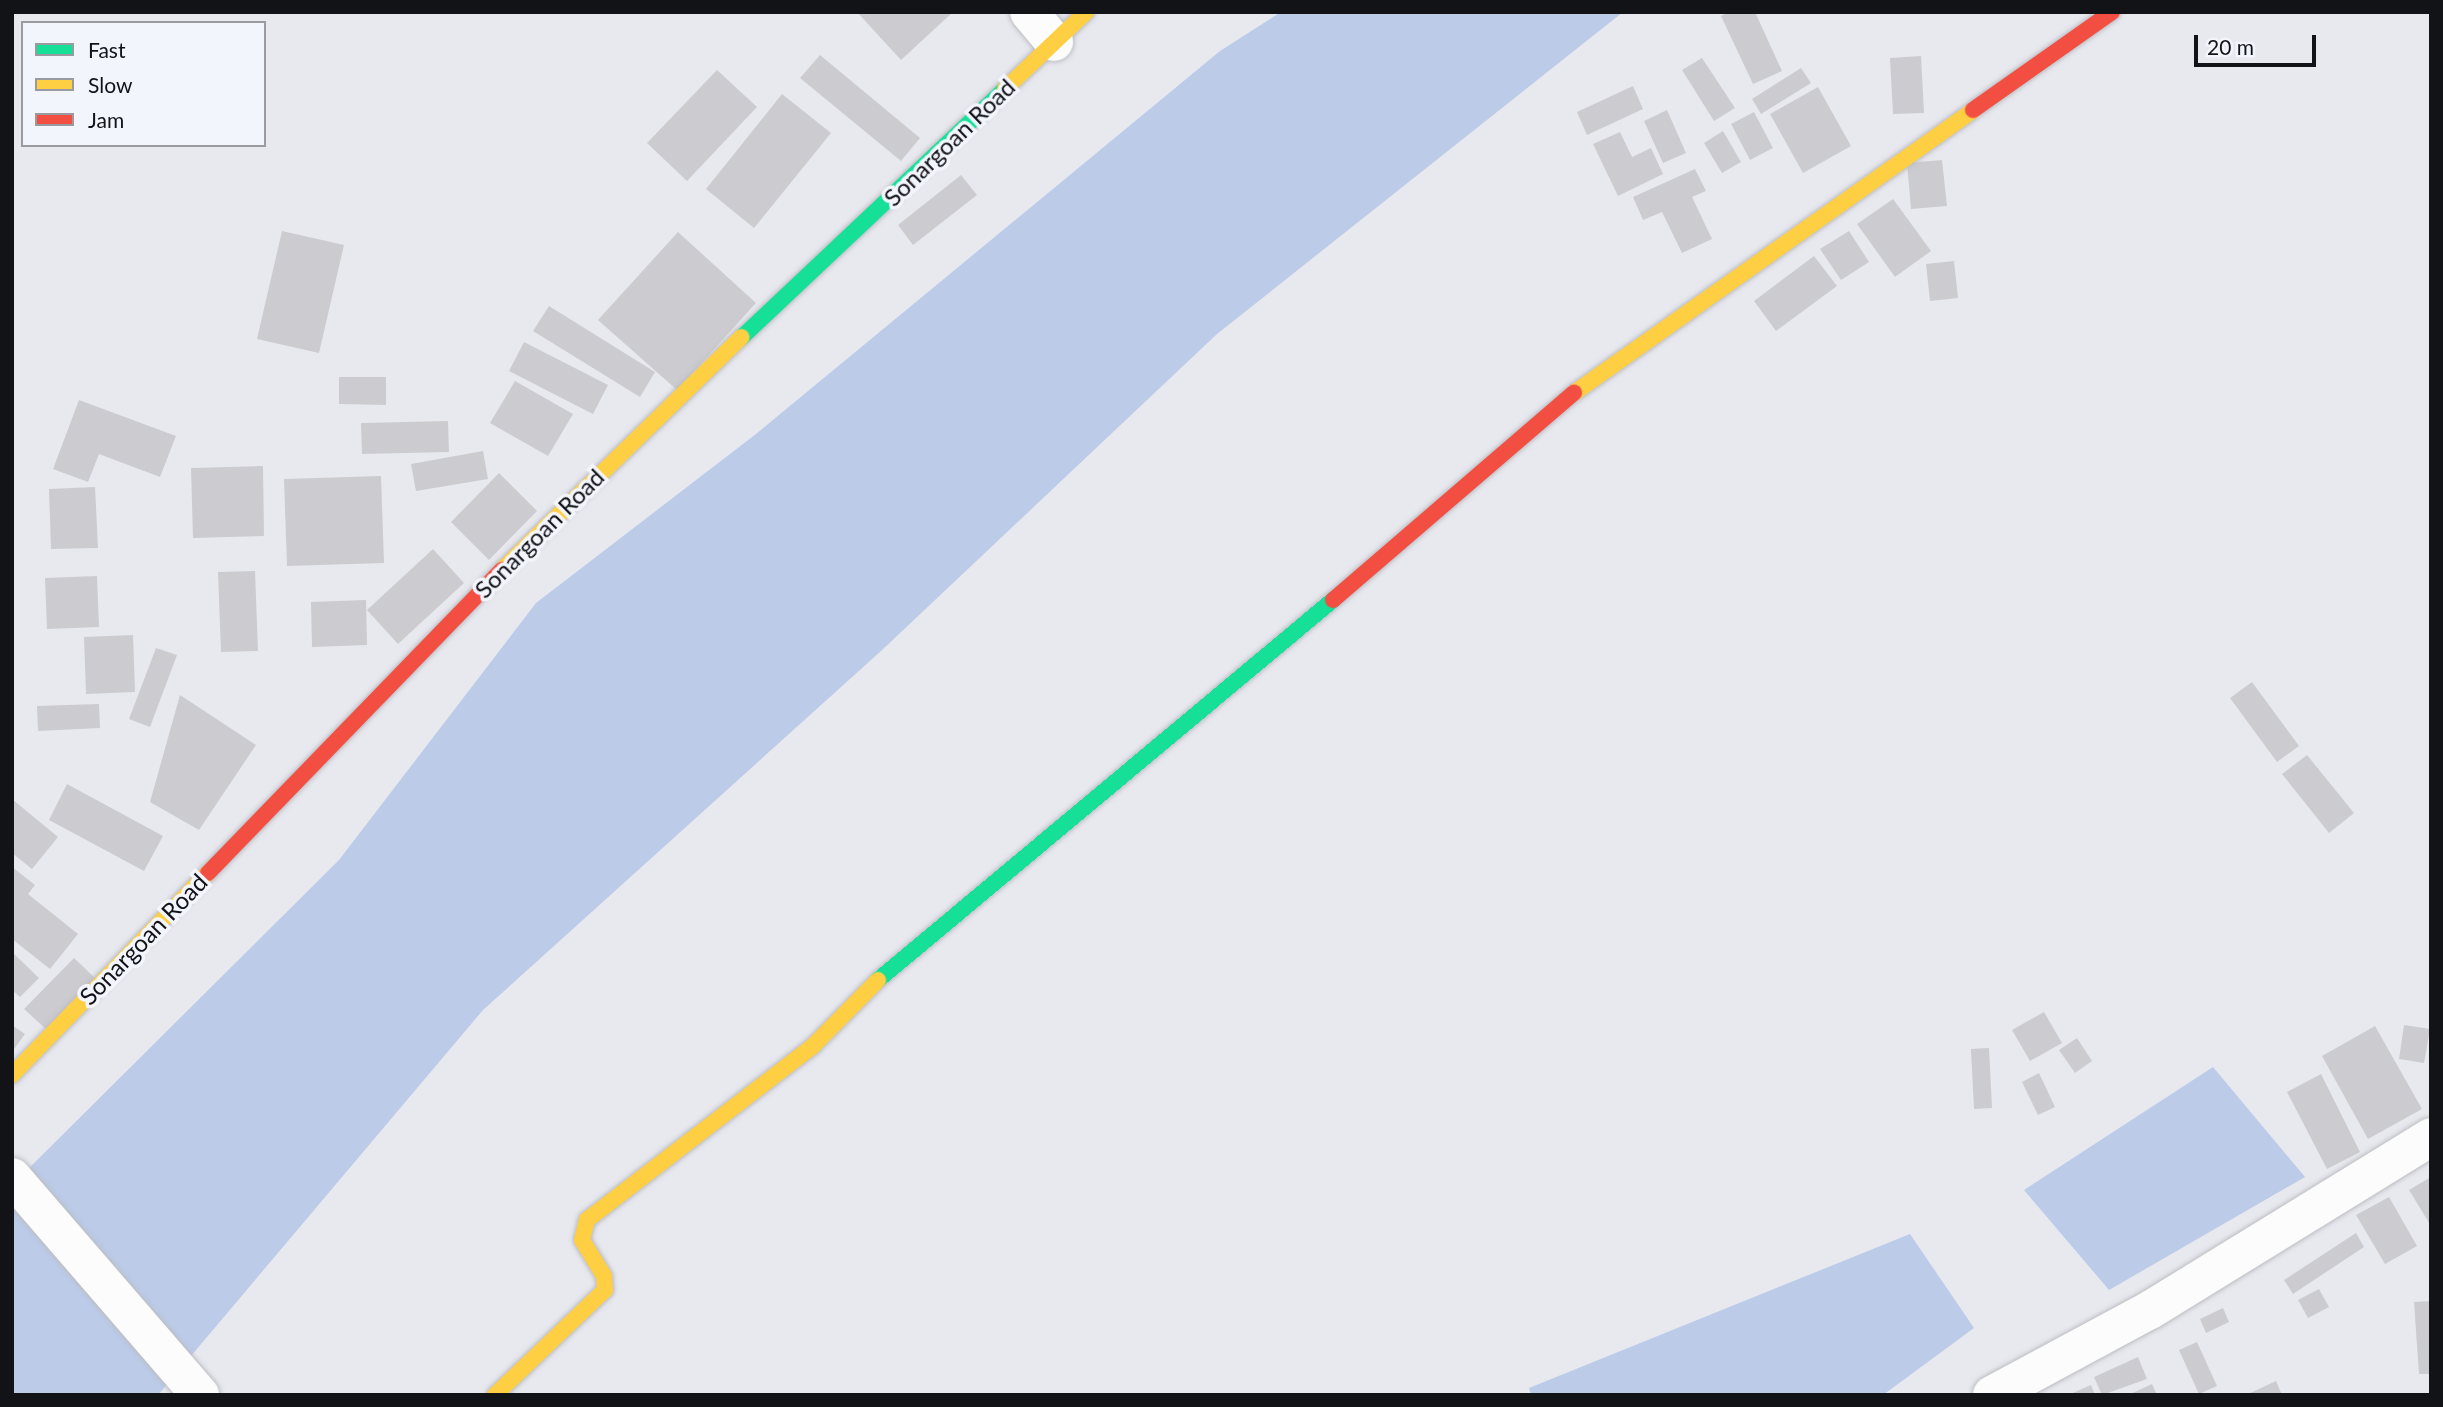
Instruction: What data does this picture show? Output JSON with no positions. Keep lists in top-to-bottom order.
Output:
{
  "streets": {
    "street": ["Sonargoan Road"]
  },
  "legend": ["Fast", "Slow", "Jam"],
  "scale_bar": "20 m"
}
